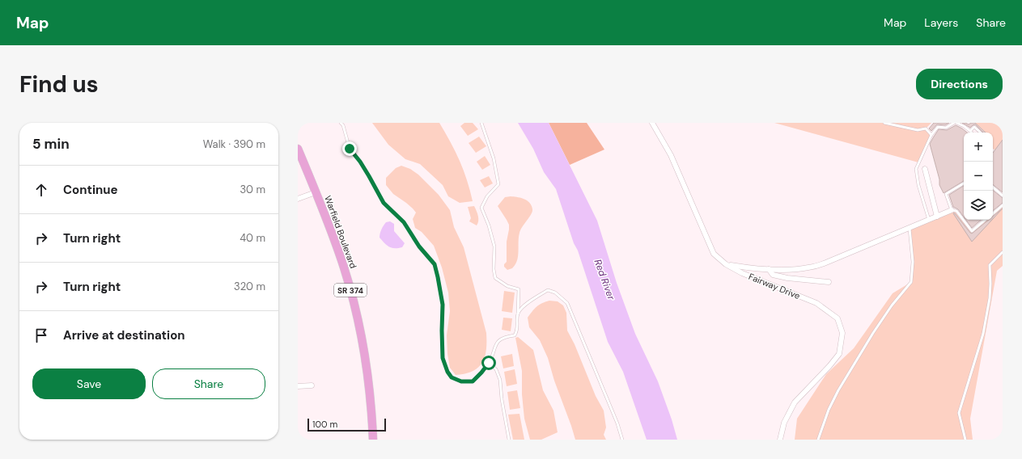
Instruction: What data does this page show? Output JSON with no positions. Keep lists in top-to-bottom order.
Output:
{
  "streets": {
    "main road": ["Warfield Boulevard", "SR 374"],
    "street": ["Fairway Drive"]
  },
  "water": ["Red River"],
  "scale_bar": "100 m",
  "page": {
    "header": "Map",
    "nav": ["Map", "Layers", "Share"],
    "buttons": [
      "Directions",
      ["Save", "Share"]
    ],
    "title": "Find us",
    "heading": ["5 min", "Walk · 390 m"],
    "map_buttons": ["+", "−"],
    "list": [
      ["Continue", "30 m"],
      ["Turn right", "40 m"],
      ["Turn right", "320 m"],
      "Arrive at destination"
    ],
    "scale": "100 m"
  }
}
